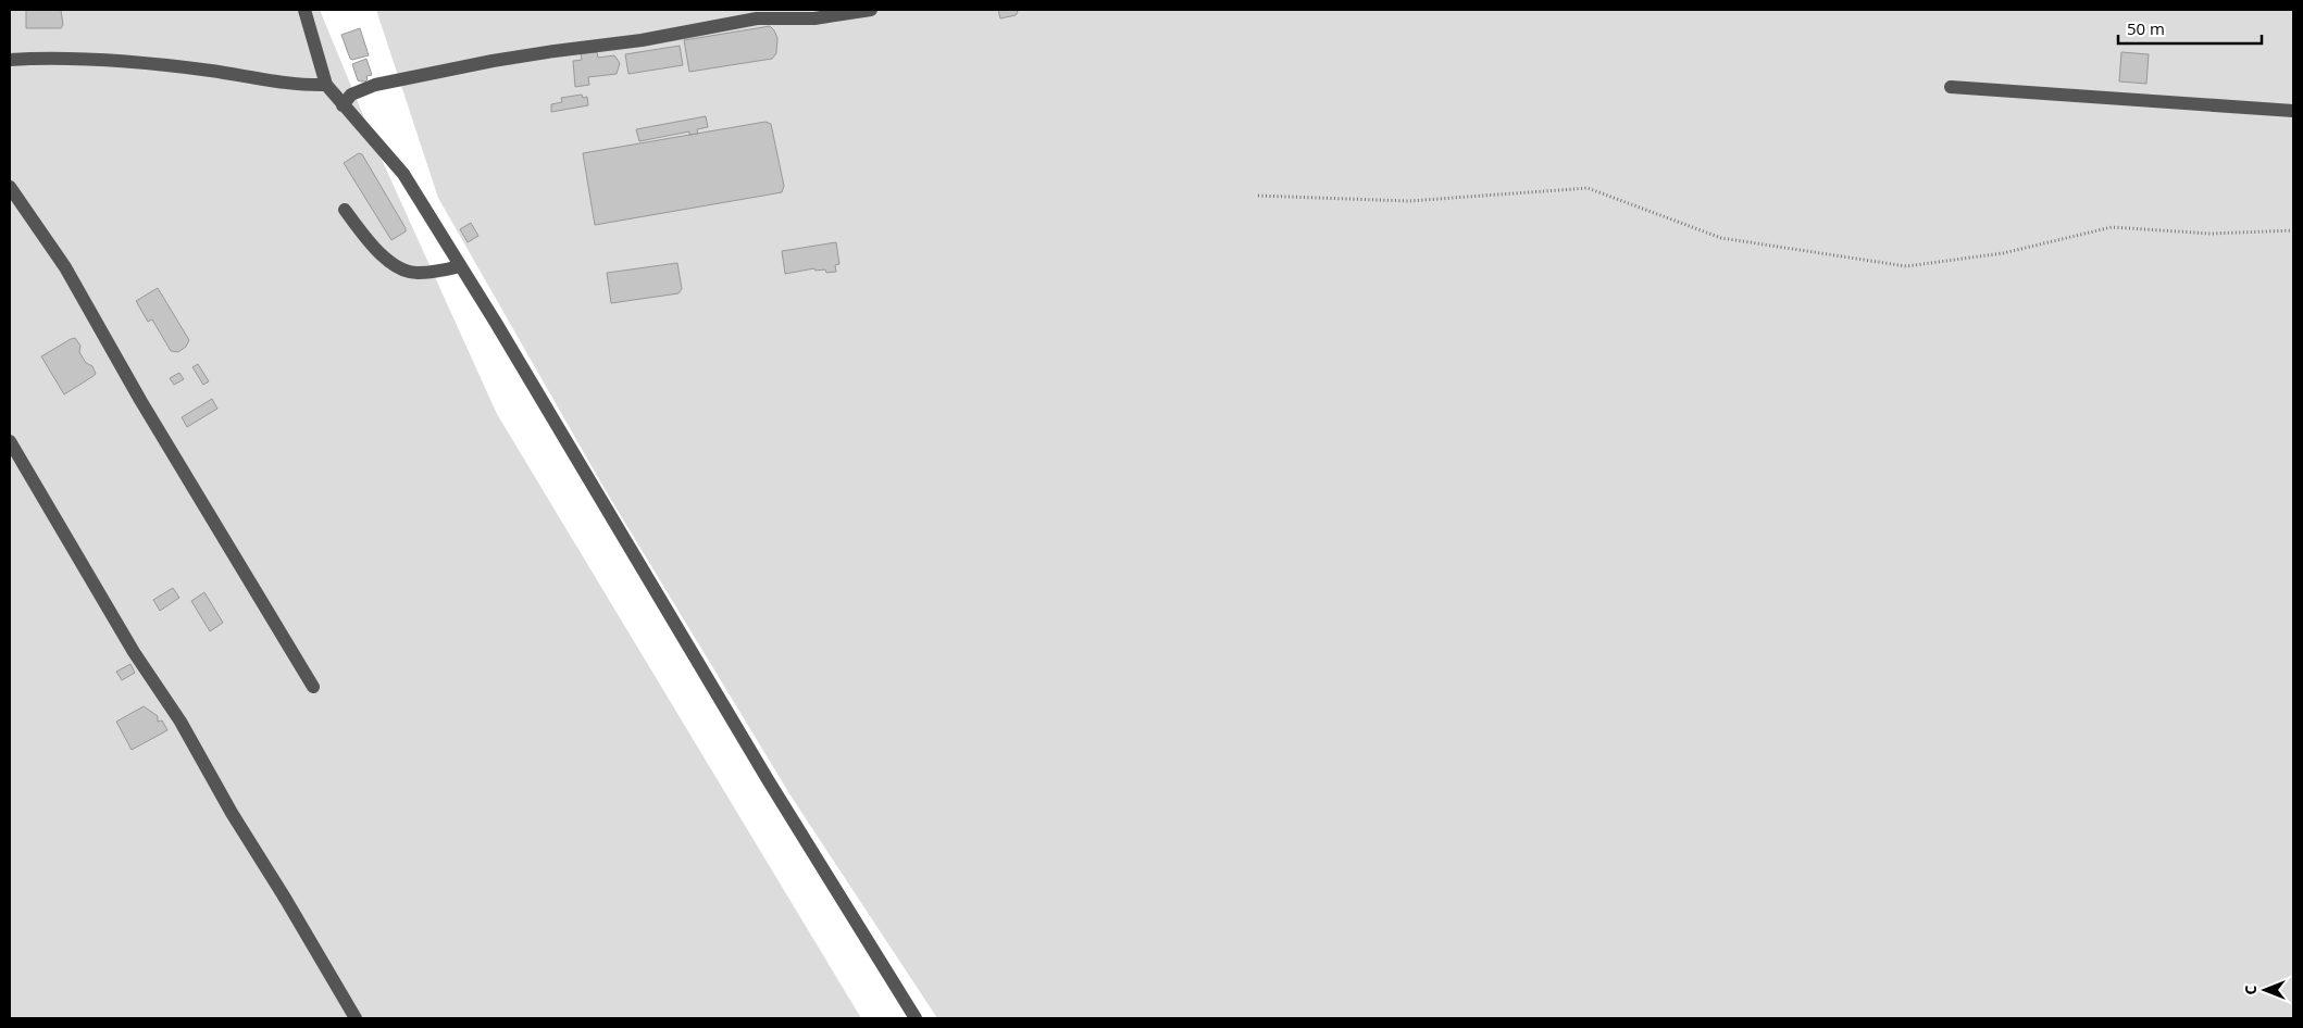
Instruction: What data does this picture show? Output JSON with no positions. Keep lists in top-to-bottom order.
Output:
{
  "scale_bar": "50 m",
  "north": "left"
}
